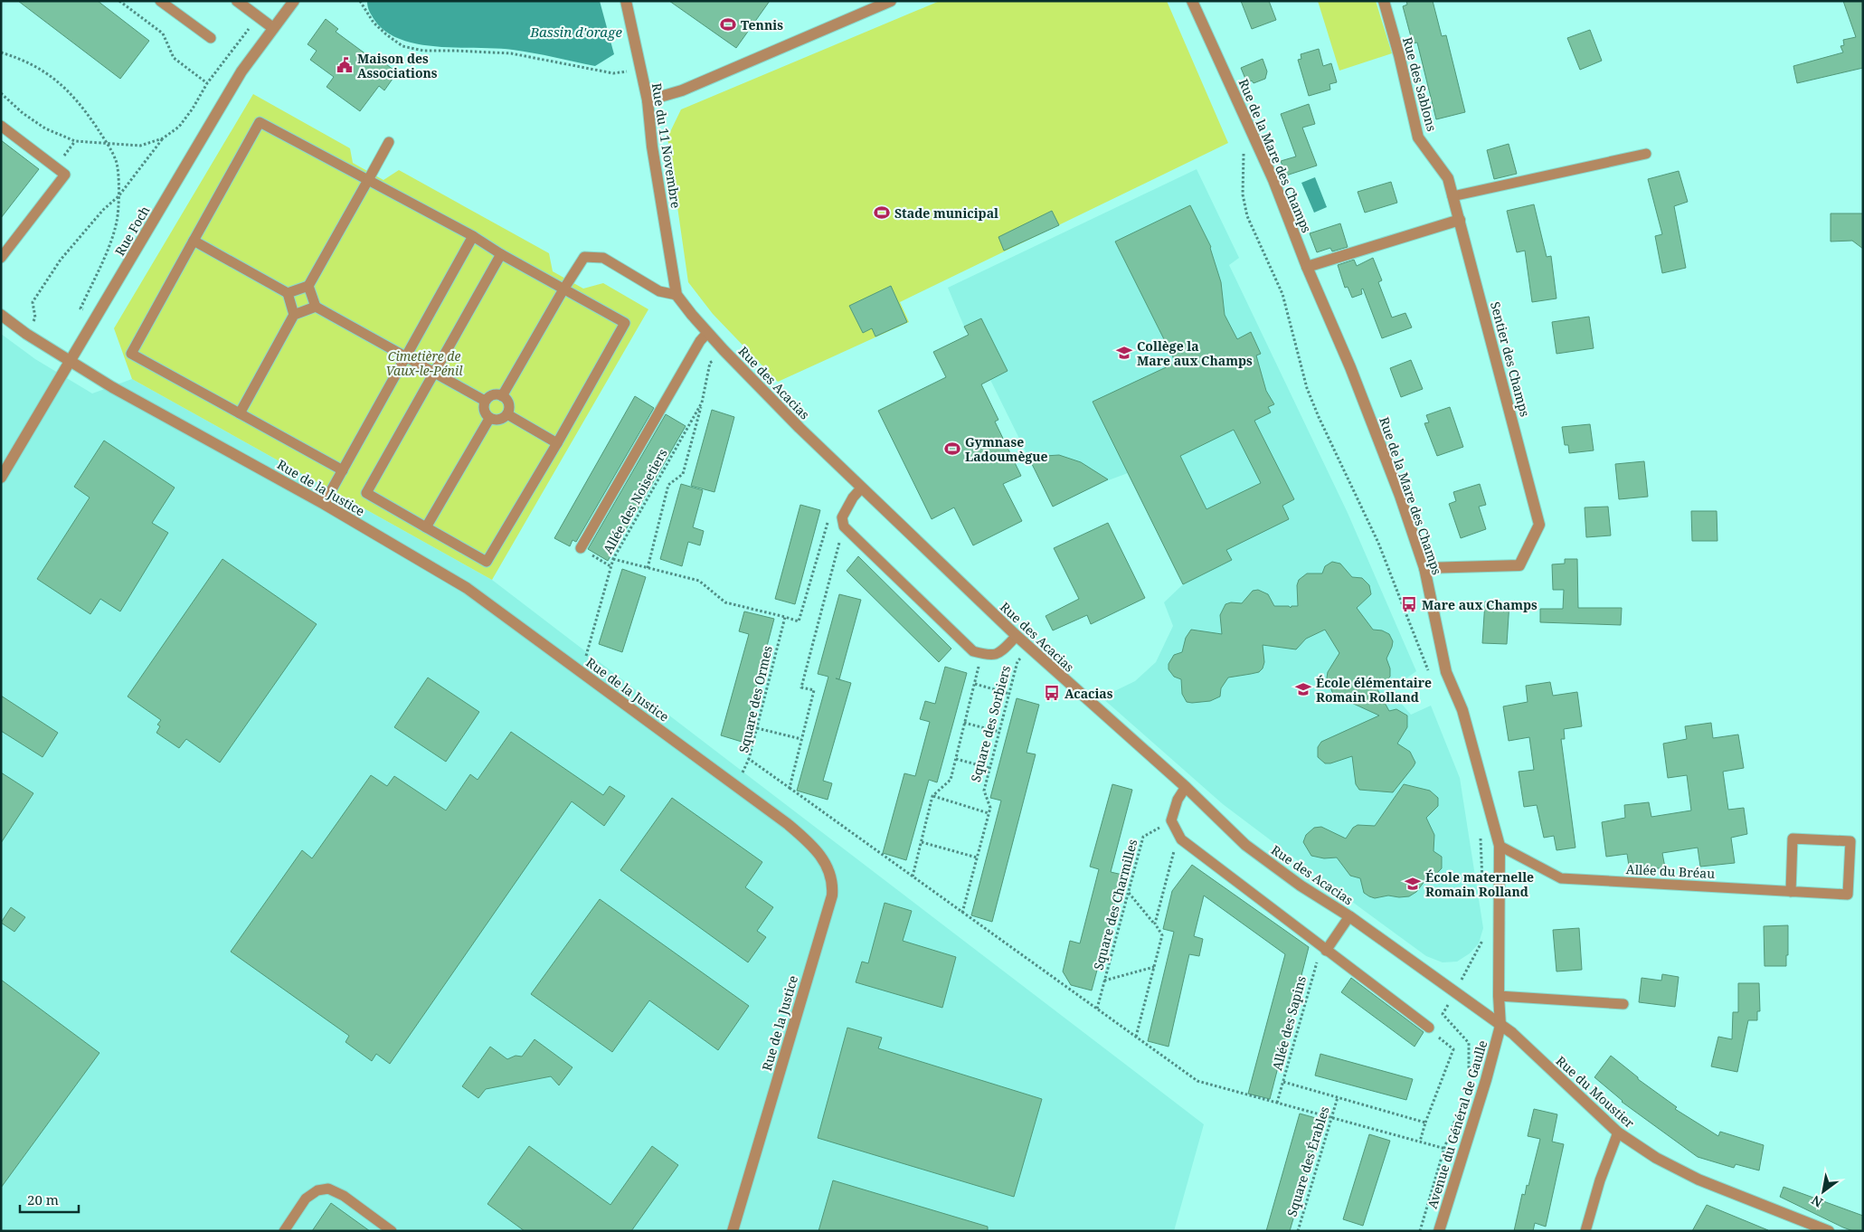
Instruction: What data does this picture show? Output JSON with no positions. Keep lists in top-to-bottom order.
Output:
{
  "streets": {
    "street": [
      "Rue des Sablons",
      "Rue du 11 Novembre",
      "Rue de la Mare des Champs",
      "Rue Foch",
      "Sentier des Champs",
      "Rue des Acacias",
      "Rue de la Justice",
      "Rue du Moustier",
      "Avenue du Général de Gaulle"
    ],
    "lane": ["Allée du Bréau"],
    "path": [
      "Allée des Noisetiers",
      "Square des Ormes",
      "Square des Sorbiers",
      "Square des Charmilles",
      "Allée des Sapins",
      "Square des Érables"
    ]
  },
  "crossings": [
    ["Rue des Sablons", "Sentier des Champs"],
    ["Rue du 11 Novembre", "Rue des Acacias"],
    ["Rue de la Mare des Champs", "Sentier des Champs"],
    ["Rue de la Mare des Champs", "Rue des Acacias"],
    ["Rue de la Mare des Champs", "Allée du Bréau"],
    ["Rue de la Mare des Champs", "Rue du Moustier"],
    ["Rue de la Mare des Champs", "Avenue du Général de Gaulle"],
    ["Rue Foch", "Rue de la Justice"],
    ["Rue des Acacias", "Allée des Noisetiers"],
    ["Rue des Acacias", "Square des Sorbiers"],
    ["Rue des Acacias", "Rue du Moustier"],
    ["Rue des Acacias", "Avenue du Général de Gaulle"],
    ["Rue de la Justice", "Allée des Noisetiers"],
    ["Allée des Sapins", "Square des Érables"],
    ["Rue du Moustier", "Avenue du Général de Gaulle"]
  ],
  "water": ["Bassin d'orage"],
  "parks": ["Cimetière de Vaux-le-Pénil"],
  "places": {
    "sports": ["Tennis", "Stade municipal", "Gymnase Ladoumègue"],
    "public building": ["Maison des Associations"],
    "school or university": ["Collège la Mare aux Champs", "École élémentaire Romain Rolland", "École maternelle Romain Rolland"],
    "bus stop": ["Mare aux Champs", "Acacias"]
  },
  "scale_bar": "20 m",
  "north": "bottom left"
}
